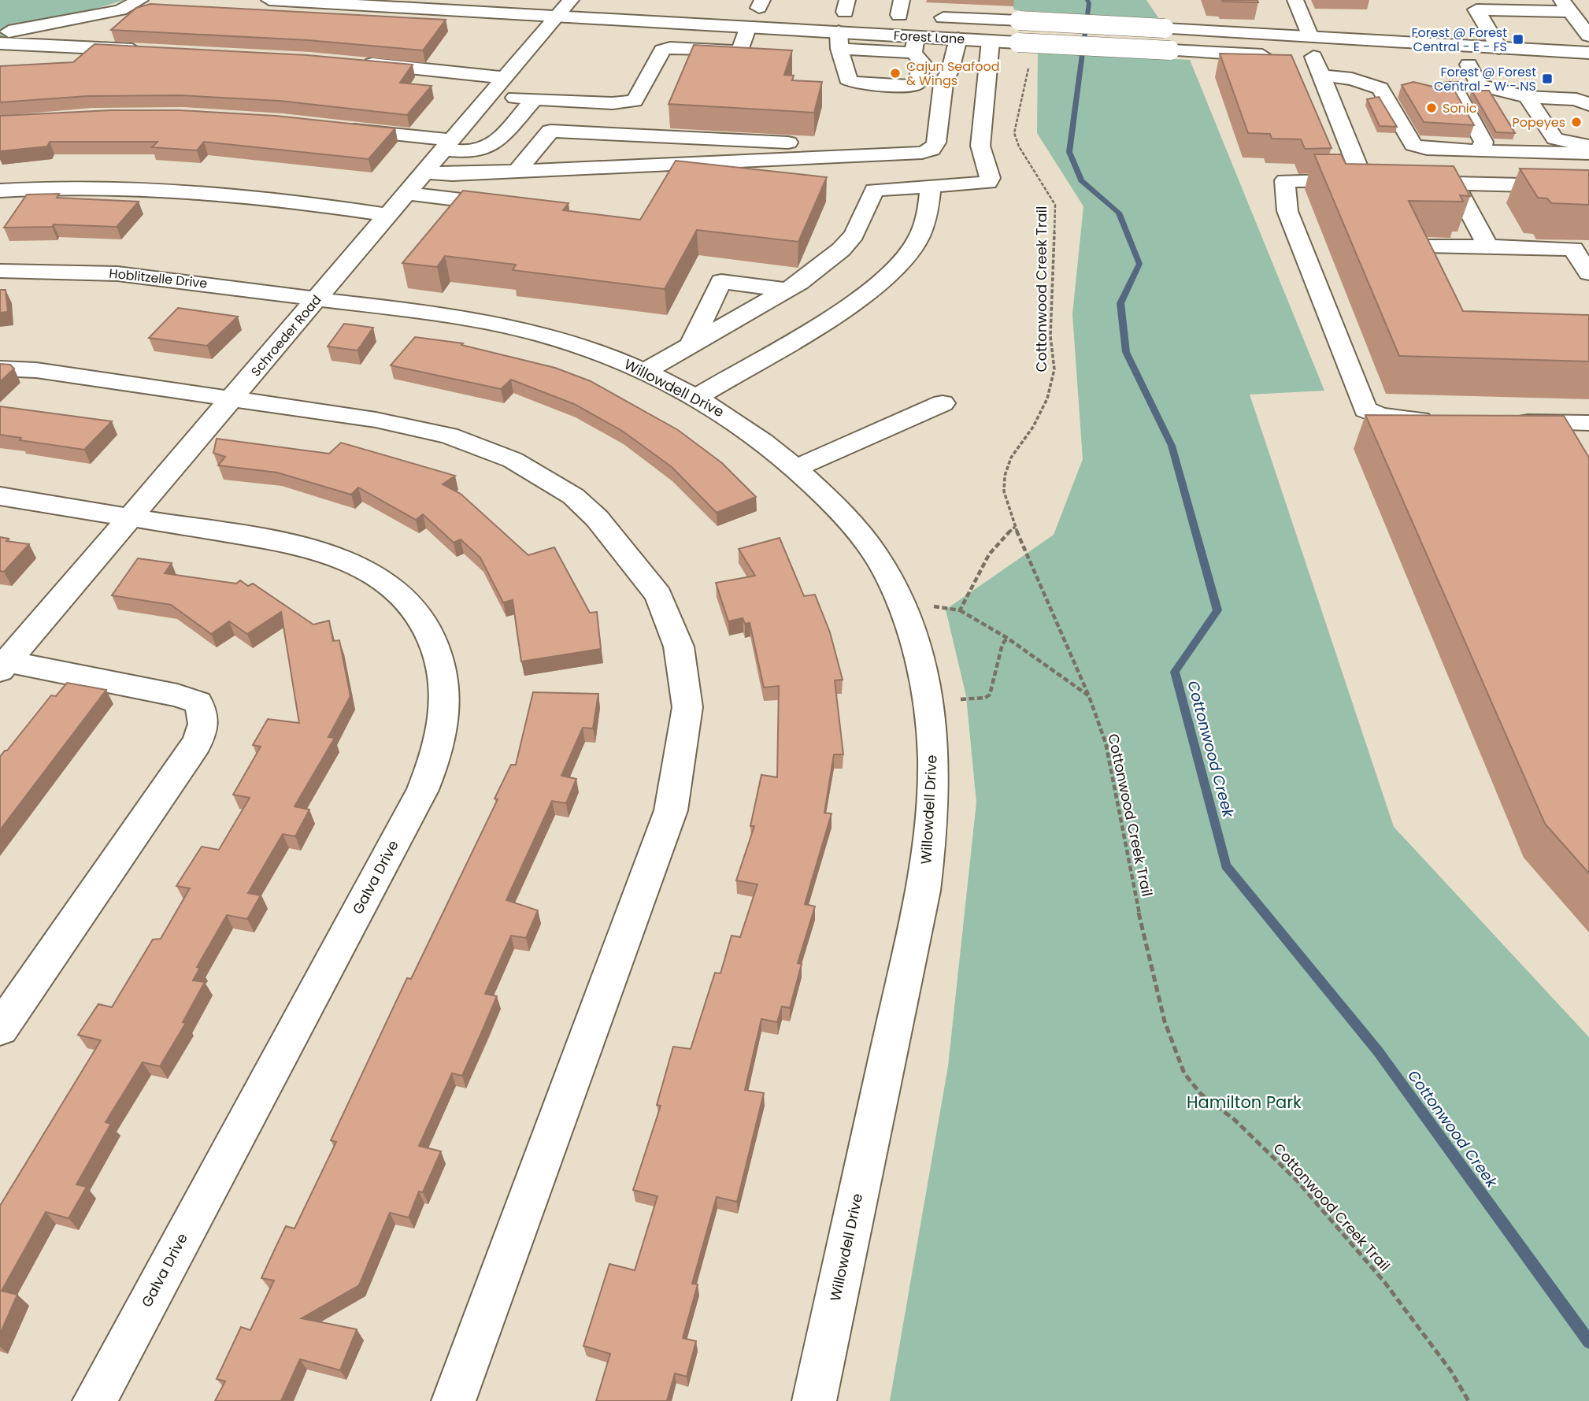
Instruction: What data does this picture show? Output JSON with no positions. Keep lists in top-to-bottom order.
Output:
{
  "streets": {
    "street": [
      "Forest Lane",
      "Hoblitzelle Drive",
      "Schroeder Road",
      "Willowdell Drive",
      "Galva Drive"
    ],
    "path": ["Cottonwood Creek Trail"]
  },
  "crossings": [
    ["Hoblitzelle Drive", "Schroeder Road"],
    ["Hoblitzelle Drive", "Willowdell Drive"],
    ["Schroeder Road", "Willowdell Drive"],
    ["Schroeder Road", "Galva Drive"]
  ],
  "water": ["Cottonwood Creek"],
  "parks": ["Hamilton Park"],
  "places": {
    "transit": ["Forest @ Forest Central - E - FS", "Forest @ Forest Central - W - NS"],
    "other": ["Cajun Seafood & Wings", "Sonic", "Popeyes"]
  }
}
